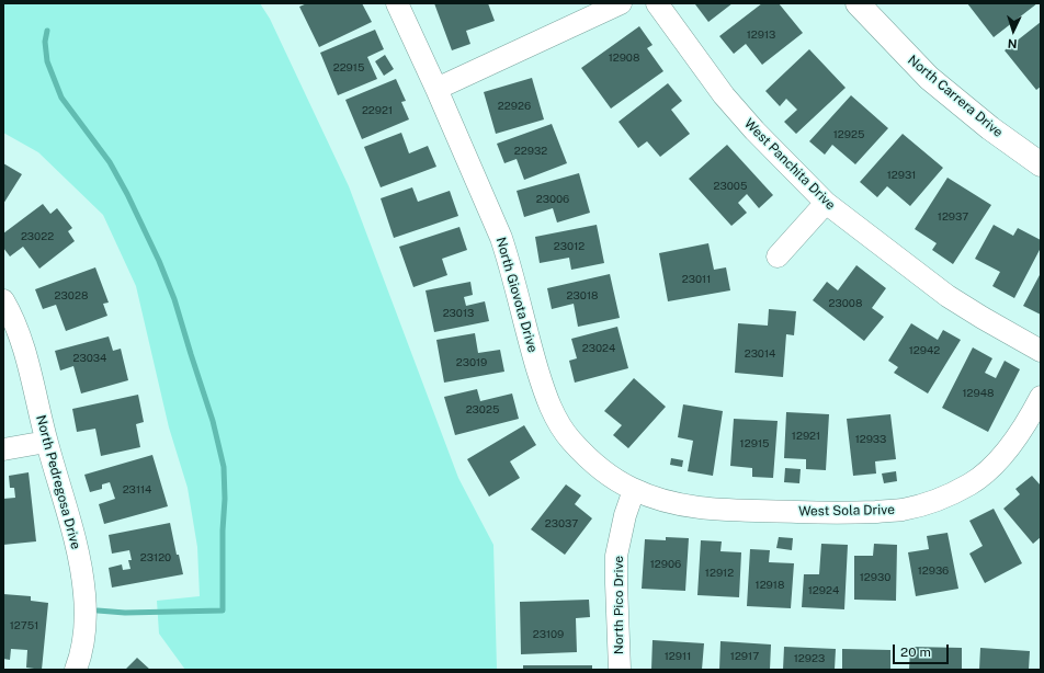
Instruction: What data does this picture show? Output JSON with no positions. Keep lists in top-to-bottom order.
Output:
{
  "streets": {
    "street": [
      "North Carrera Drive",
      "West Panchita Drive",
      "North Giovota Drive",
      "North Pedregosa Drive",
      "West Sola Drive",
      "North Pico Drive"
    ]
  },
  "crossings": [
    ["North Giovota Drive", "West Sola Drive"],
    ["North Giovota Drive", "North Pico Drive"],
    ["West Sola Drive", "North Pico Drive"]
  ],
  "house_numbers": [
    "12913",
    "12908",
    "22915",
    "22926",
    "22921",
    "12925",
    "22932",
    "12931",
    "23005",
    "23006",
    "12937",
    "23022",
    "23012",
    "23011",
    "23028",
    "23018",
    "23008",
    "23013",
    "23024",
    "12942",
    "23014",
    "23034",
    "23019",
    "12948",
    "23025",
    "12921",
    "12933",
    "12915",
    "23114",
    "23037",
    "23120",
    "12906",
    "12936",
    "12912",
    "12930",
    "12918",
    "12924",
    "12751",
    "23109",
    "12911",
    "12917",
    "12923"
  ],
  "scale_bar": "20 m",
  "north": "bottom"
}
